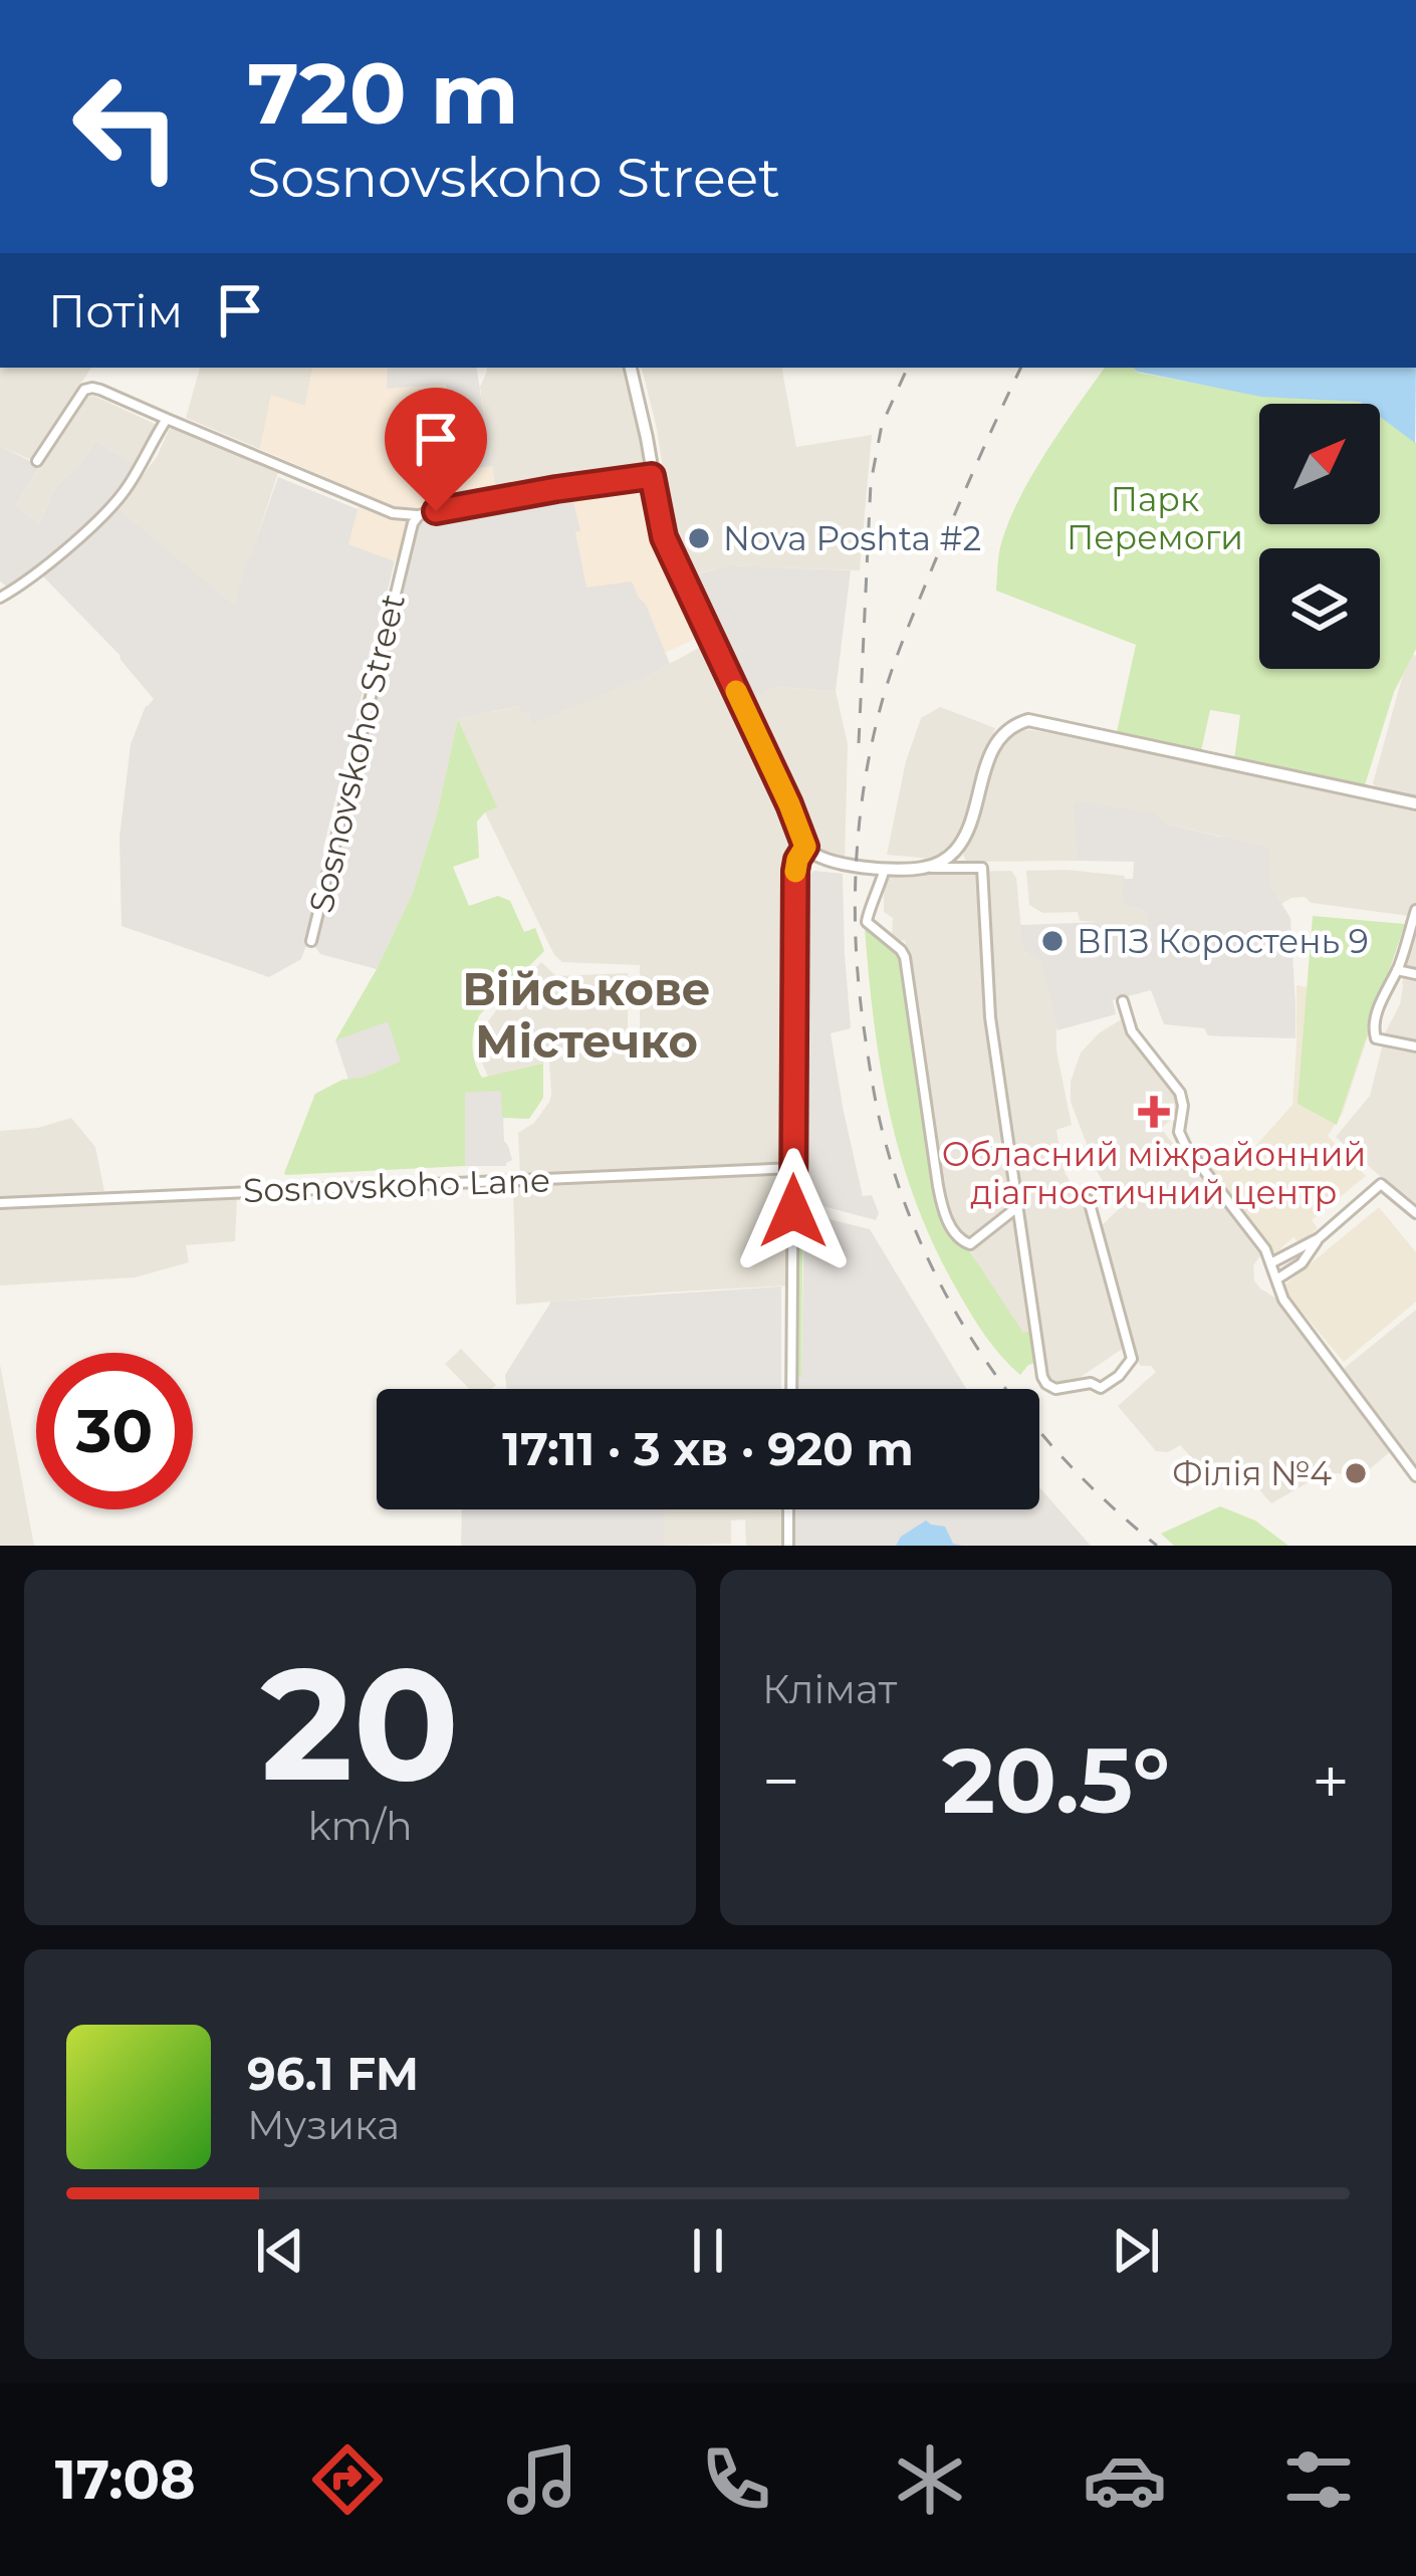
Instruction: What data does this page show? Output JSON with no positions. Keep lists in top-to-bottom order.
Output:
{
  "streets": {
    "street": ["Sosnovskoho Street", "Sosnovskoho Lane"]
  },
  "districts": ["Військове Містечко"],
  "parks": ["Парк Перемоги"],
  "places": {
    "other": ["Nova Poshta #2", "ВПЗ Коростень 9", "Філія №4"],
    "health": ["Обласний міжрайонний діагностичний центр"]
  },
  "north": "top right",
  "page": {
    "turn": ["720 m", "Sosnovskoho Street"],
    "then": "Потім",
    "limit": "30",
    "trip": "17:11 · 3 хв · 920 m",
    "tile": [
      ["20", "km/h"],
      "Клімат"
    ],
    "heat": ["−", "20.5°", "+"],
    "song": ["96.1 FM", "Музика"],
    "tabs": "17:08"
  }
}
